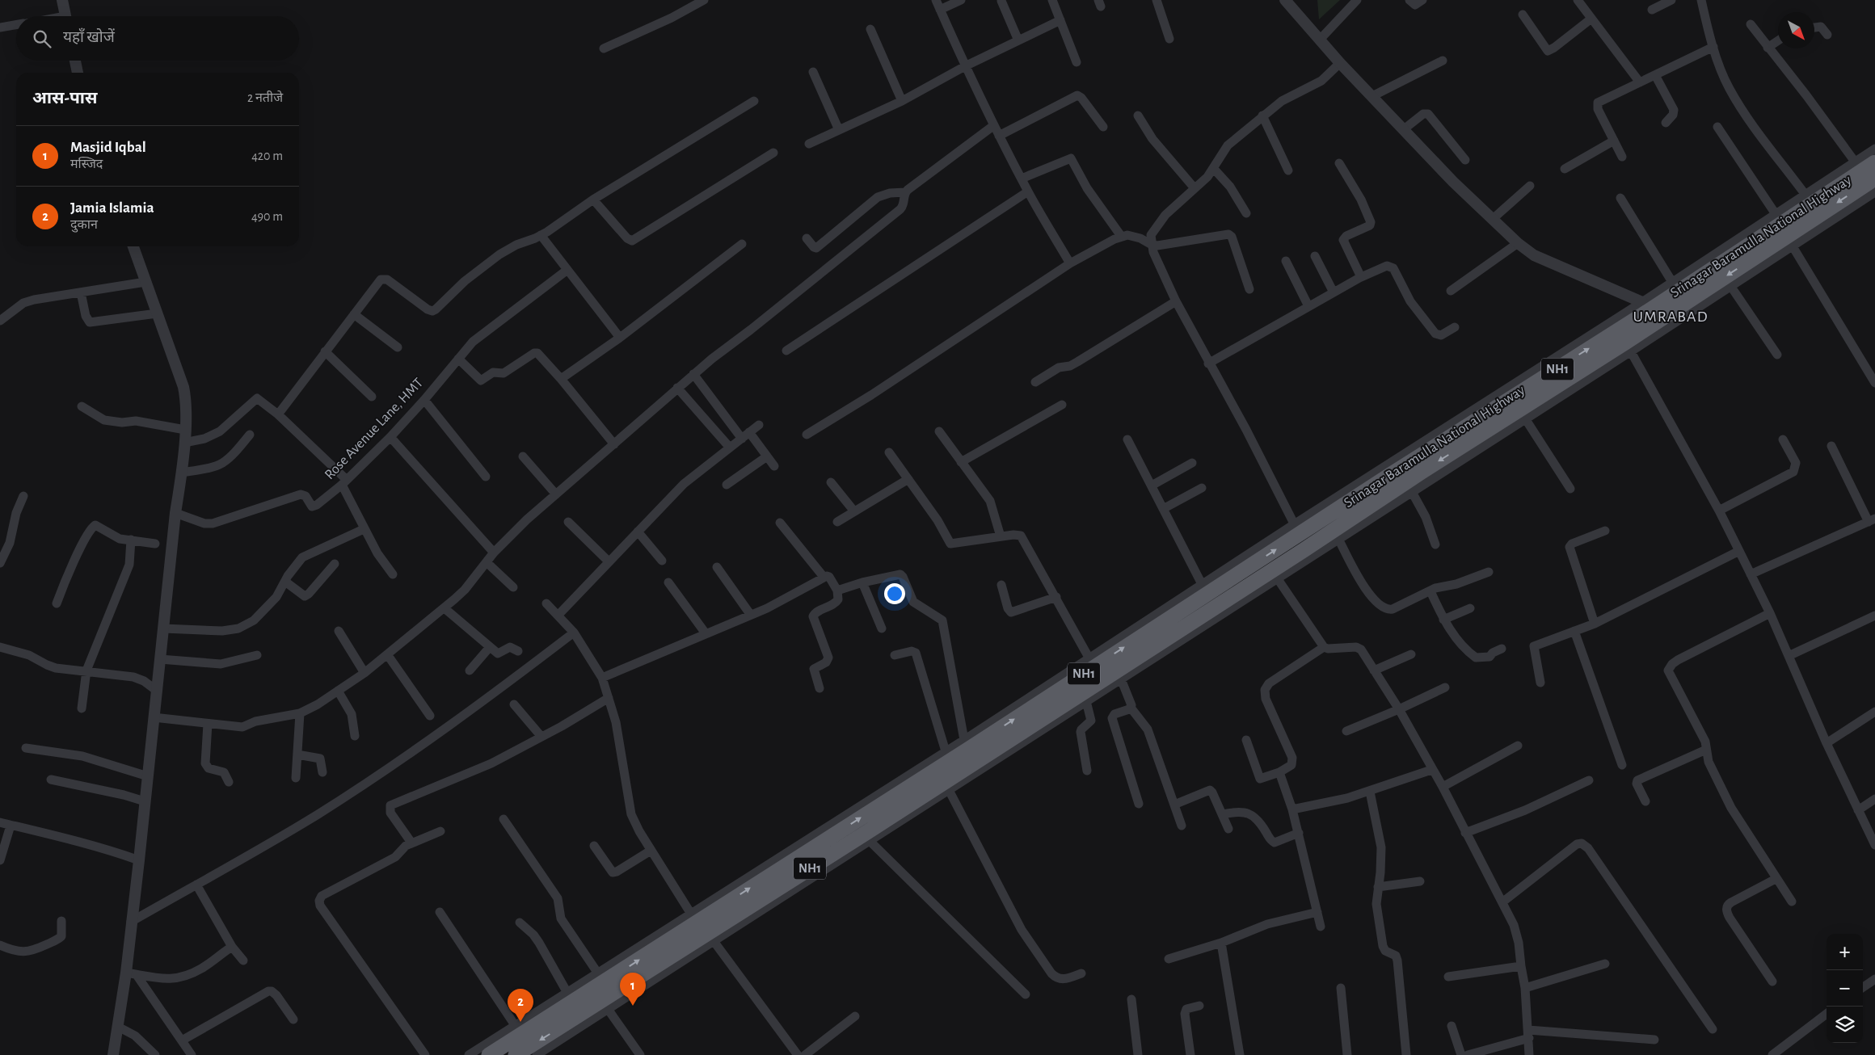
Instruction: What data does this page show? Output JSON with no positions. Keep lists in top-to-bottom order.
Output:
{
  "streets": {
    "highway": ["Srinagar Baramulla National Highway", "NH1"],
    "street": ["Rose Avenue Lane, HMT"]
  },
  "crossings": [
    ["Srinagar Baramulla National Highway", "NH1"]
  ],
  "districts": ["UMRABAD"],
  "north": "bottom right",
  "page": {
    "search": "यहाँ खोजें",
    "heading": ["आस-पास", "2 नतीजे"],
    "list": [
      {
        "mark": "1",
        "name": "Masjid Iqbal",
        "note": "मस्जिद",
        "value": "420 m"
      },
      {
        "mark": "2",
        "name": "Jamia Islamia",
        "note": "दुकान",
        "value": "490 m"
      }
    ],
    "map_buttons": ["+", "−"],
    "pins": ["1", "2"]
  }
}
